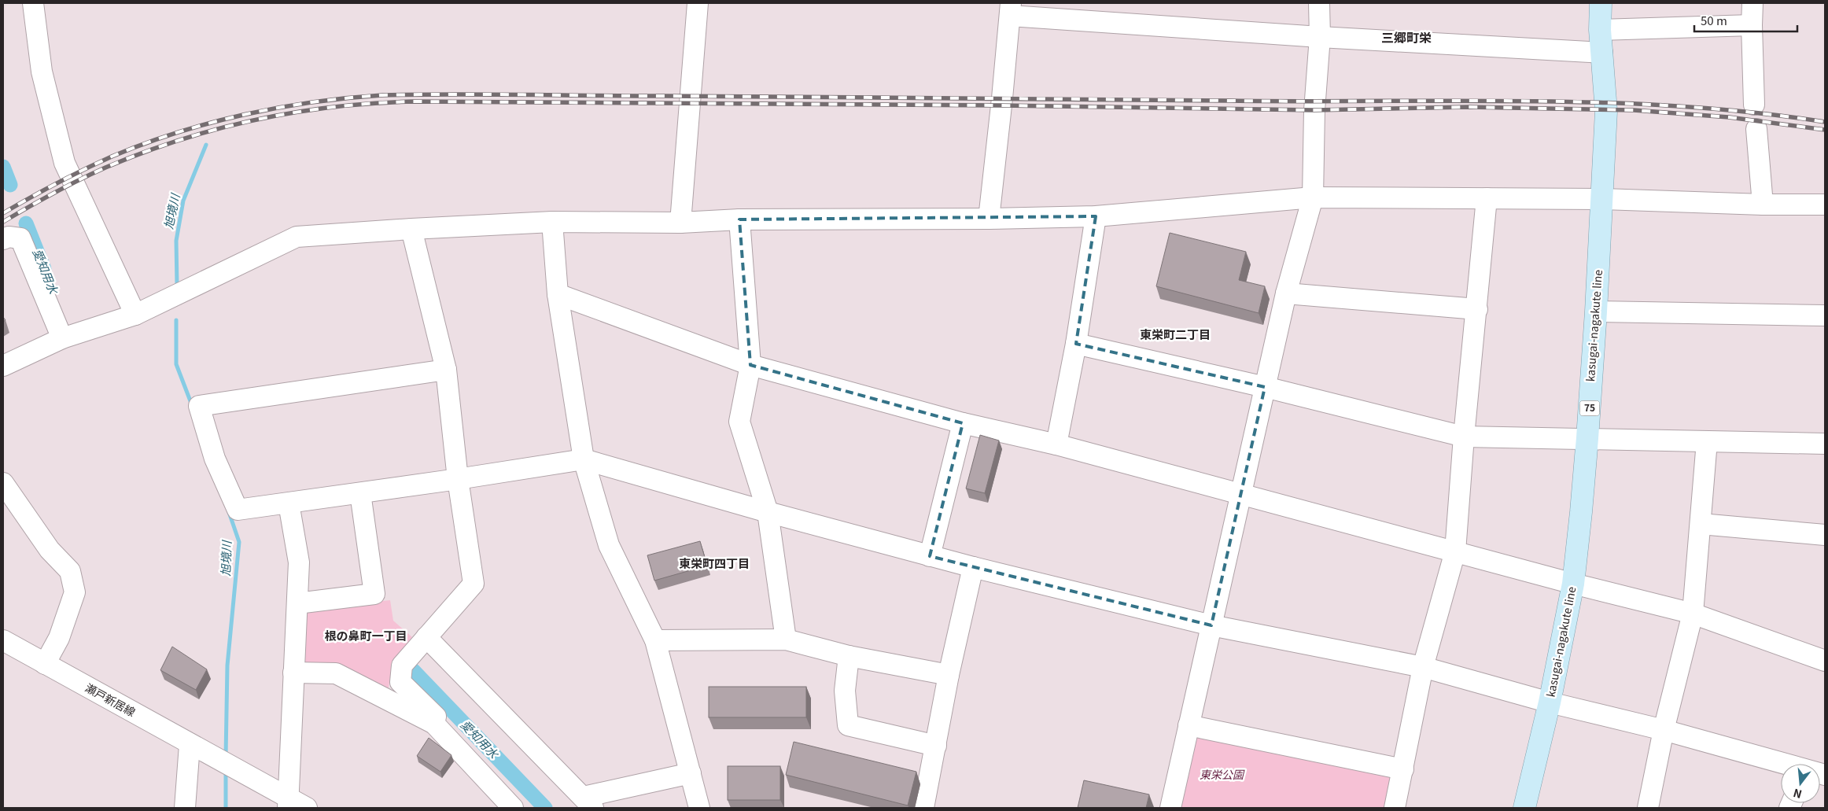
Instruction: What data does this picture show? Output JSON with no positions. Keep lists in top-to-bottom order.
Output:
{
  "streets": {
    "main road": ["kasugai-nagakute line", "75"],
    "street": ["瀬戸新居線"]
  },
  "districts": [
    "三郷町栄",
    "東栄町二丁目",
    "東栄町四丁目",
    "根の鼻町一丁目"
  ],
  "water": ["旭境川", "愛知用水"],
  "parks": ["東栄公園"],
  "scale_bar": "50 m",
  "north": "bottom"
}
